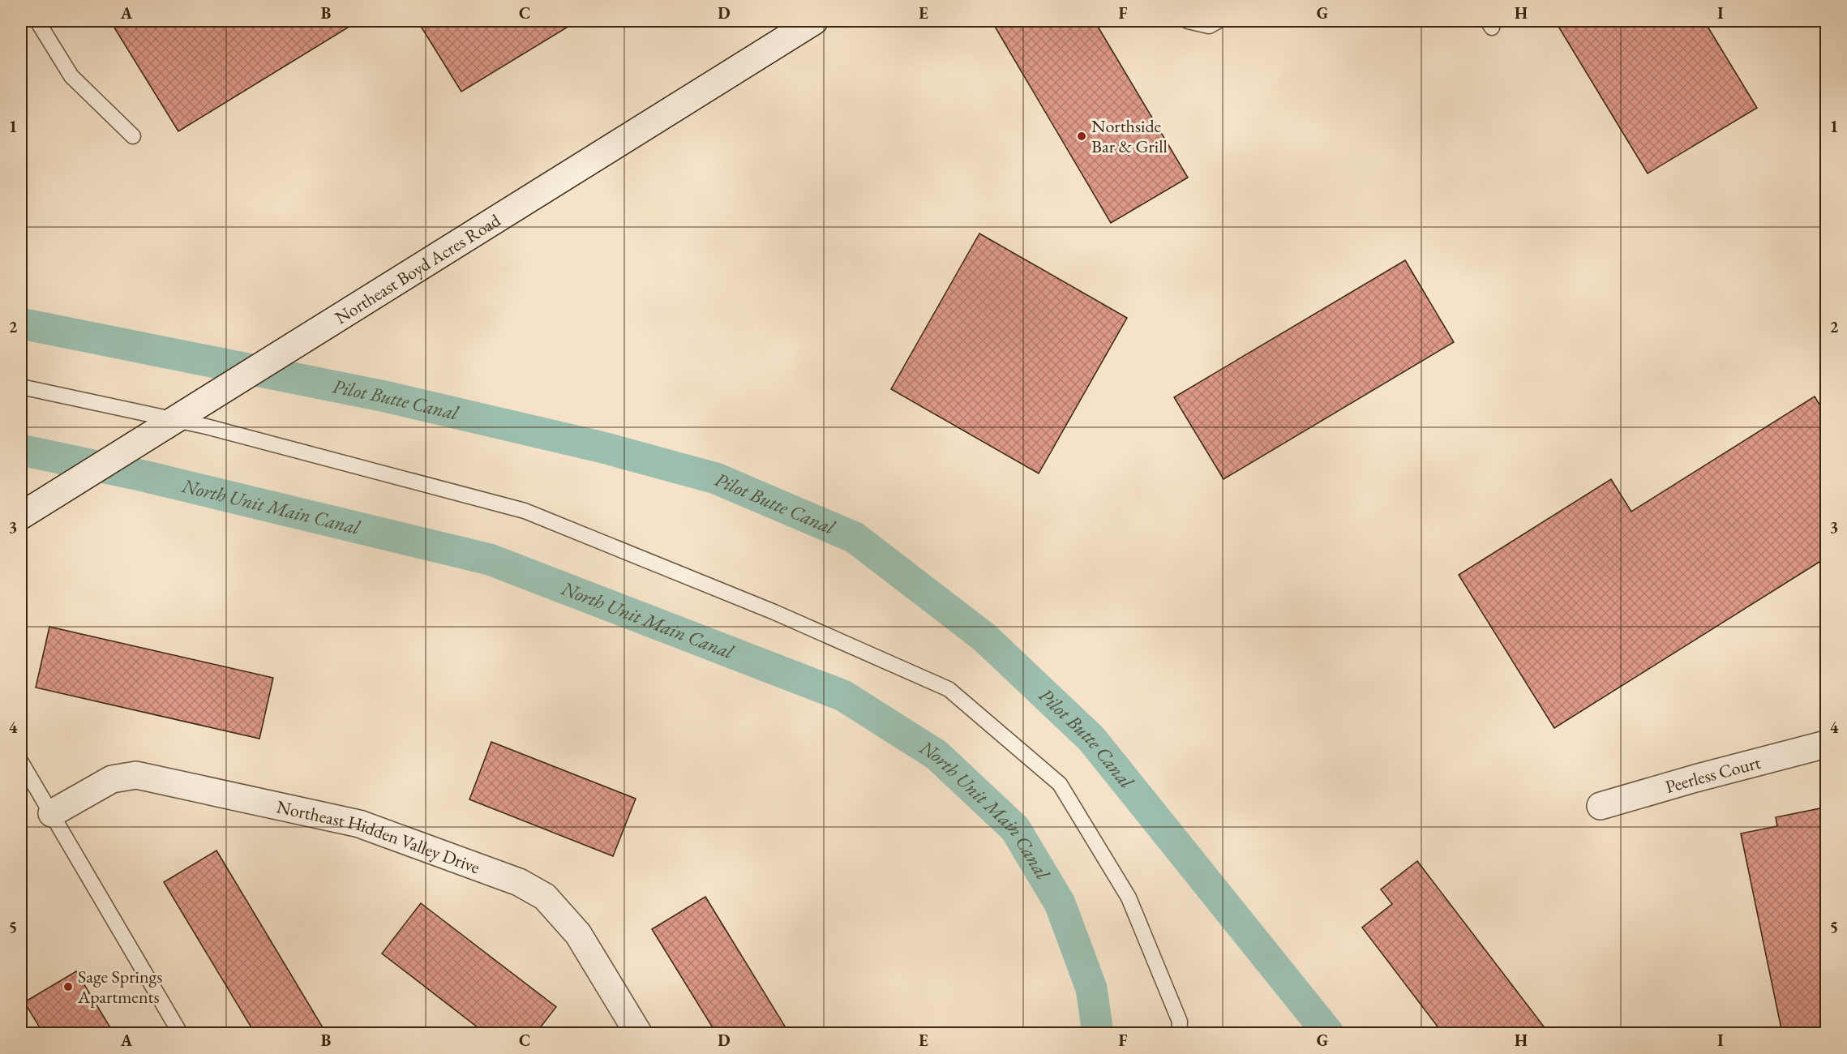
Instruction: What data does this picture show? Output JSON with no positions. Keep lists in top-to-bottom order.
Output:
{
  "streets": {
    "street": ["Northeast Boyd Acres Road", "Peerless Court", "Northeast Hidden Valley Drive"]
  },
  "water": ["Pilot Butte Canal", "North Unit Main Canal"],
  "places": ["Northside Bar & Grill", "Sage Springs Apartments"],
  "grid": {
    "columns": [
      "A",
      "B",
      "C",
      "D",
      "E",
      "F",
      "G",
      "H",
      "I"
    ],
    "rows": [
      "1",
      "2",
      "3",
      "4",
      "5"
    ]
  }
}
